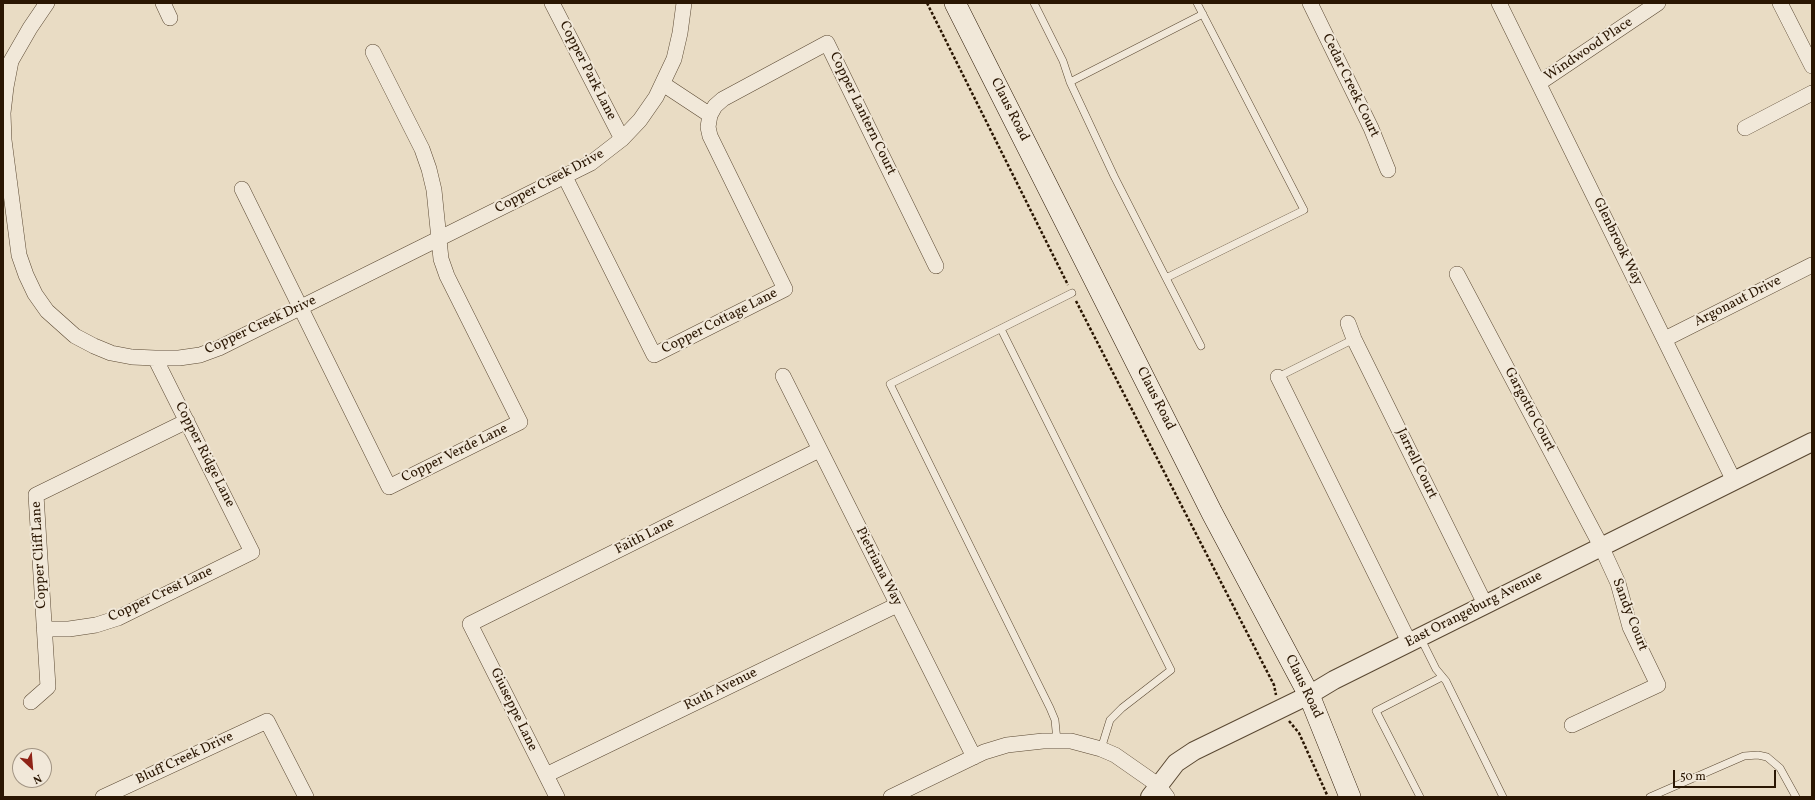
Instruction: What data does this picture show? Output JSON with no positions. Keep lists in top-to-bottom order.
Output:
{
  "streets": {
    "main road": ["Claus Road"],
    "street": [
      "Windwood Place",
      "Copper Park Lane",
      "Cedar Creek Court",
      "Copper Lantern Court",
      "Copper Creek Drive",
      "Glenbrook Way",
      "Argonaut Drive",
      "Copper Cottage Lane",
      "Gargotto Court",
      "Copper Verde Lane",
      "Copper Ridge Lane",
      "Jarrell Court",
      "Faith Lane",
      "Copper Cliff Lane",
      "Pietriana Way",
      "Copper Crest Lane",
      "East Orangeburg Avenue",
      "Sandy Court",
      "Ruth Avenue",
      "Giuseppe Lane",
      "Bluff Creek Drive"
    ]
  },
  "crossings": [
    ["Windwood Place", "Glenbrook Way"],
    ["Copper Park Lane", "Copper Creek Drive"],
    ["Claus Road", "East Orangeburg Avenue"],
    ["Copper Lantern Court", "Copper Cottage Lane"],
    ["Copper Creek Drive", "Copper Cottage Lane"],
    ["Copper Creek Drive", "Copper Verde Lane"],
    ["Copper Creek Drive", "Copper Ridge Lane"],
    ["Glenbrook Way", "Argonaut Drive"],
    ["Glenbrook Way", "East Orangeburg Avenue"],
    ["Gargotto Court", "East Orangeburg Avenue"],
    ["Gargotto Court", "Sandy Court"],
    ["Copper Ridge Lane", "Copper Cliff Lane"],
    ["Copper Ridge Lane", "Copper Crest Lane"],
    ["Jarrell Court", "East Orangeburg Avenue"],
    ["Faith Lane", "Pietriana Way"],
    ["Faith Lane", "Giuseppe Lane"],
    ["Copper Cliff Lane", "Copper Crest Lane"],
    ["Pietriana Way", "Ruth Avenue"],
    ["East Orangeburg Avenue", "Sandy Court"],
    ["Ruth Avenue", "Giuseppe Lane"]
  ],
  "scale_bar": "50 m",
  "north": "bottom right"
}
